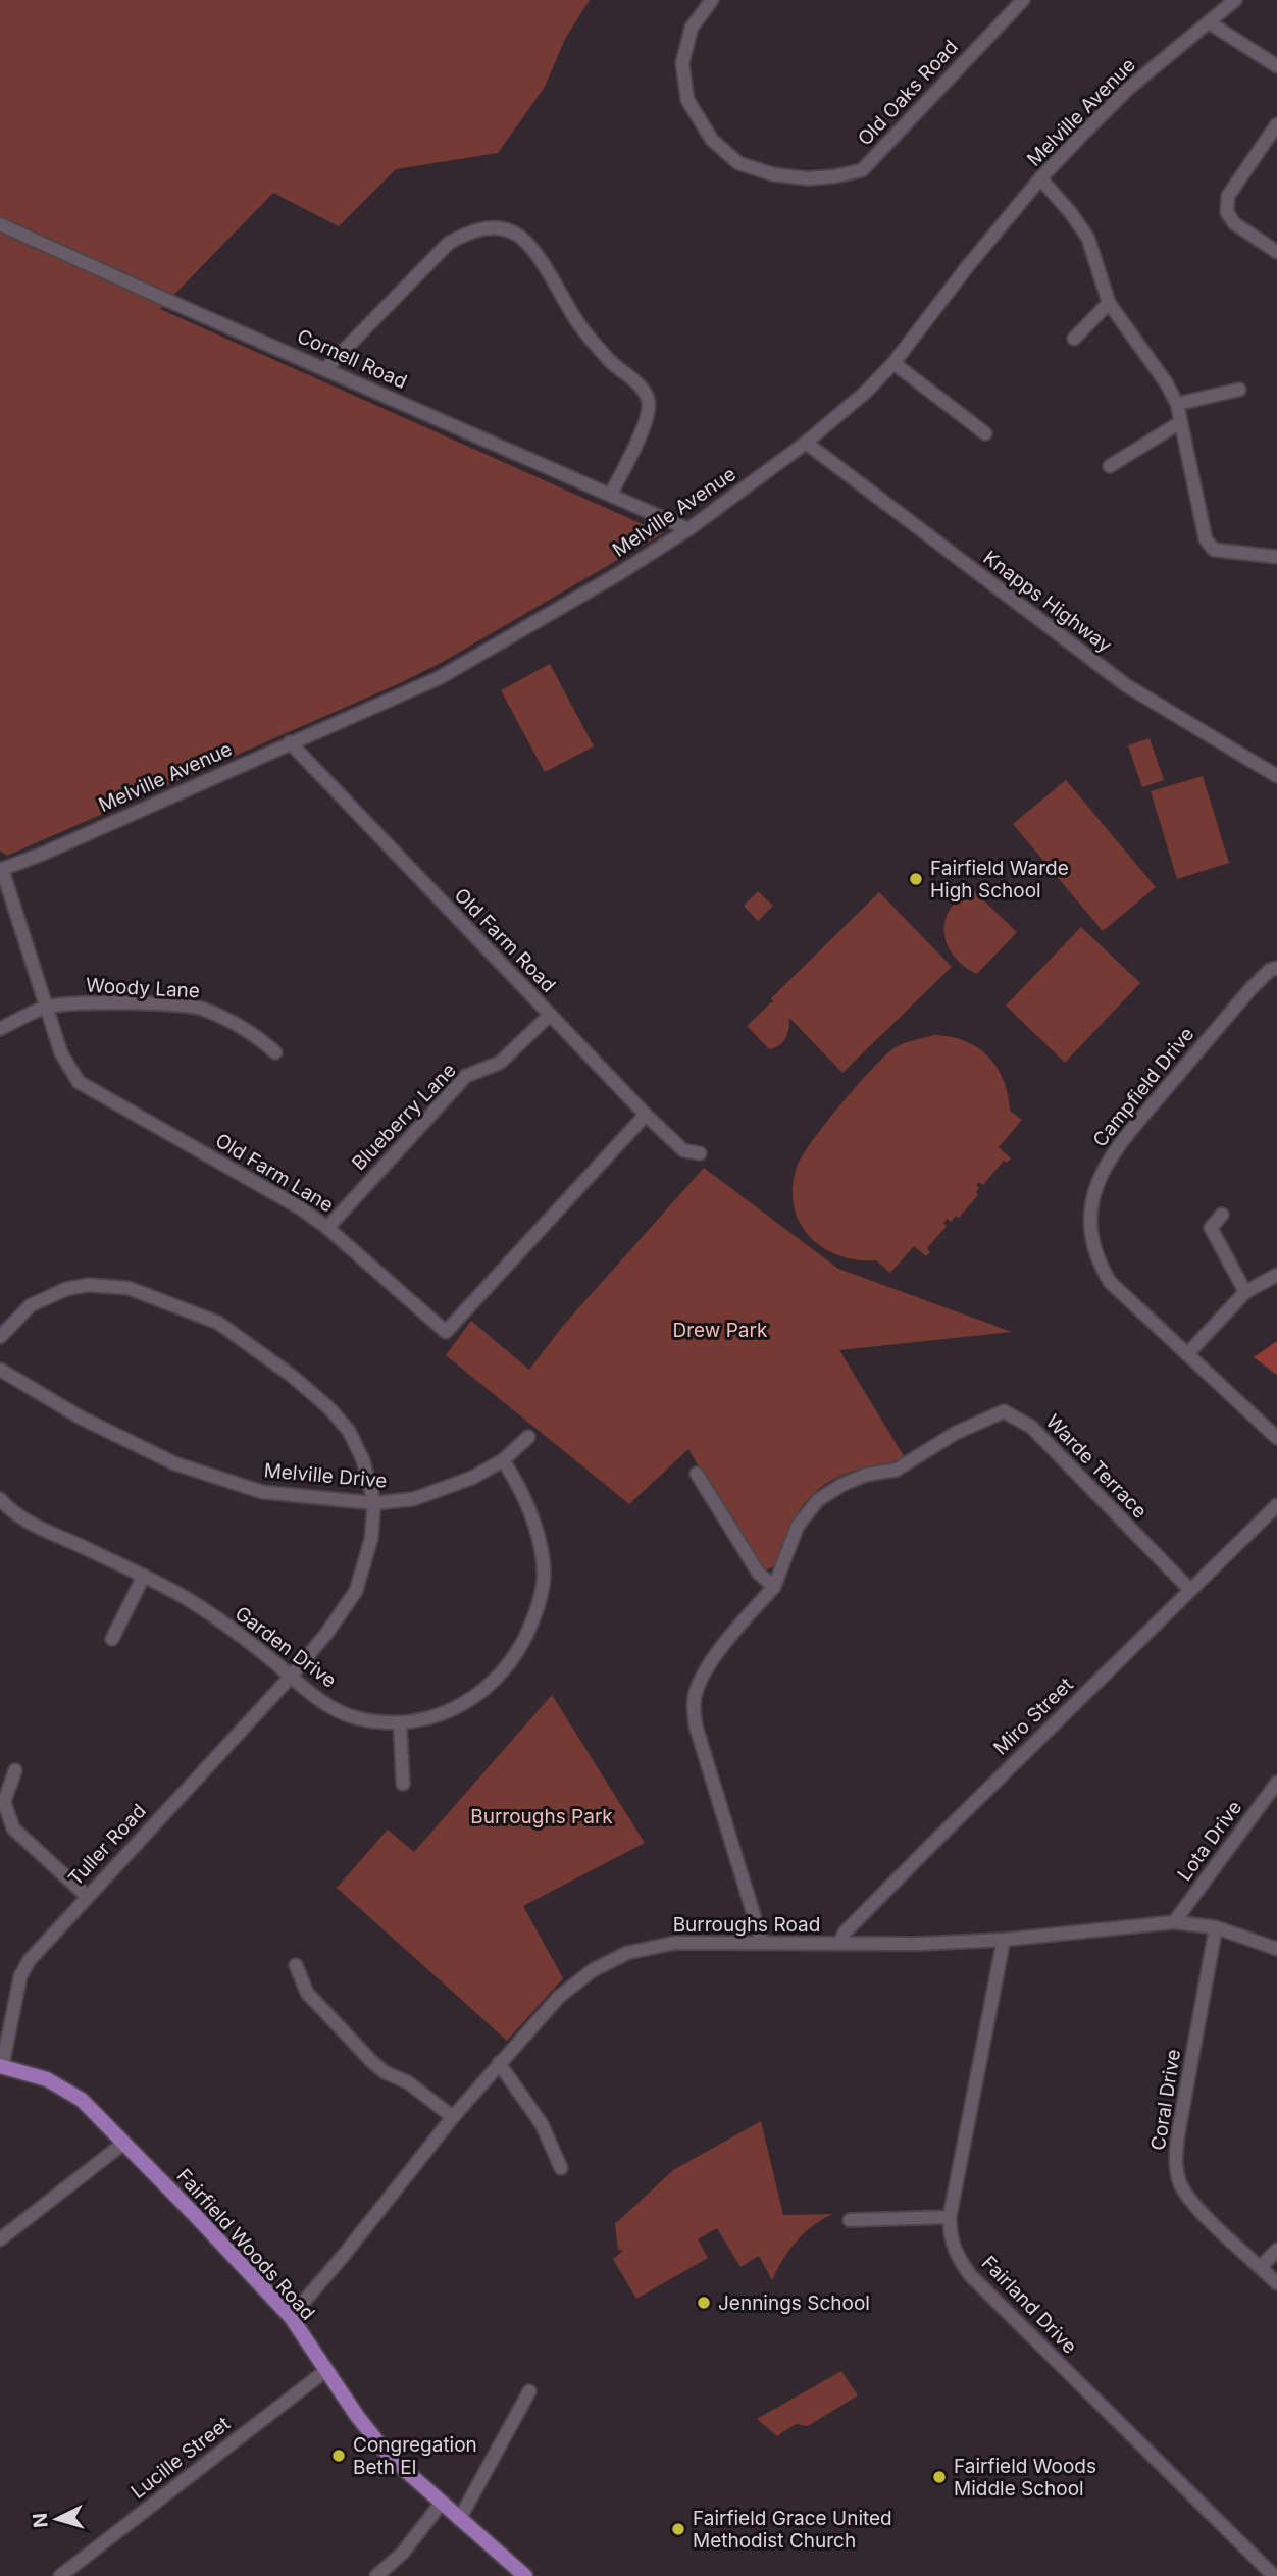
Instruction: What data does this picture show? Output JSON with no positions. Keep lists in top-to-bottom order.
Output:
{
  "streets": {
    "main road": ["Fairfield Woods Road"],
    "street": [
      "Old Oaks Road",
      "Melville Avenue",
      "Cornell Road",
      "Knapps Highway",
      "Old Farm Road",
      "Woody Lane",
      "Campfield Drive",
      "Blueberry Lane",
      "Old Farm Lane",
      "Warde Terrace",
      "Melville Drive",
      "Garden Drive",
      "Miro Street",
      "Lota Drive",
      "Tuller Road",
      "Burroughs Road",
      "Coral Drive",
      "Fairland Drive",
      "Lucille Street"
    ]
  },
  "crossings": [
    ["Melville Avenue", "Cornell Road"],
    ["Melville Avenue", "Knapps Highway"],
    ["Melville Avenue", "Old Farm Road"],
    ["Melville Avenue", "Old Farm Lane"],
    ["Old Farm Road", "Blueberry Lane"],
    ["Old Farm Road", "Old Farm Lane"],
    ["Woody Lane", "Old Farm Lane"],
    ["Blueberry Lane", "Old Farm Lane"],
    ["Warde Terrace", "Miro Street"],
    ["Warde Terrace", "Burroughs Road"],
    ["Melville Drive", "Garden Drive"],
    ["Melville Drive", "Tuller Road"],
    ["Garden Drive", "Tuller Road"],
    ["Miro Street", "Burroughs Road"],
    ["Lota Drive", "Burroughs Road"],
    ["Tuller Road", "Fairfield Woods Road"],
    ["Burroughs Road", "Coral Drive"],
    ["Burroughs Road", "Fairfield Woods Road"],
    ["Burroughs Road", "Fairland Drive"],
    ["Fairfield Woods Road", "Lucille Street"]
  ],
  "parks": ["Drew Park", "Burroughs Park"],
  "places": [
    "Fairfield Warde High School",
    "Jennings School",
    "Congregation Beth El",
    "Fairfield Woods Middle School",
    "Fairfield Grace United Methodist Church"
  ],
  "north": "left"
}
